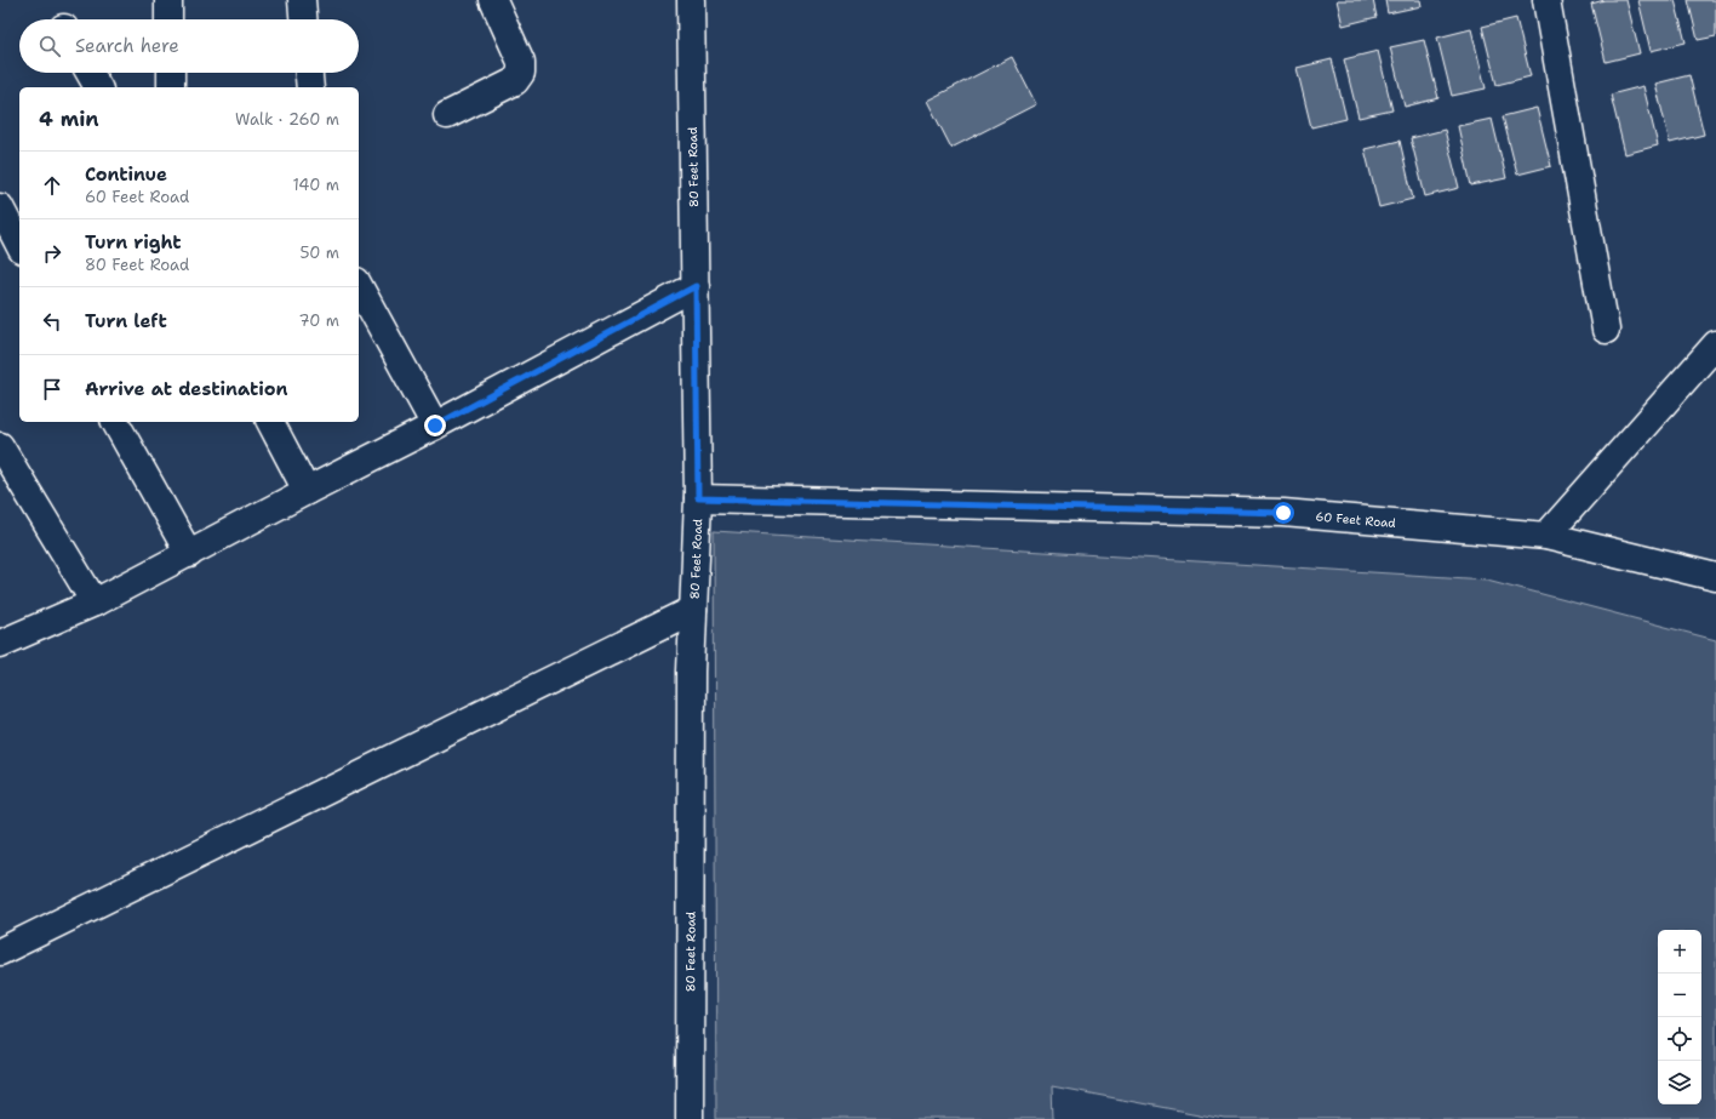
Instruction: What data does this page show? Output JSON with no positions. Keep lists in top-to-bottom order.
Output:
{
  "streets": {
    "street": ["80 Feet Road", "60 Feet Road"]
  },
  "crossings": [
    ["80 Feet Road", "60 Feet Road"]
  ],
  "page": {
    "search": "Search here",
    "heading": ["4 min", "Walk · 260 m"],
    "list": [
      ["Continue", "60 Feet Road", "140 m"],
      ["Turn right", "80 Feet Road", "50 m"],
      ["Turn left", "70 m"],
      "Arrive at destination"
    ],
    "map_buttons": ["+", "−"]
  }
}
